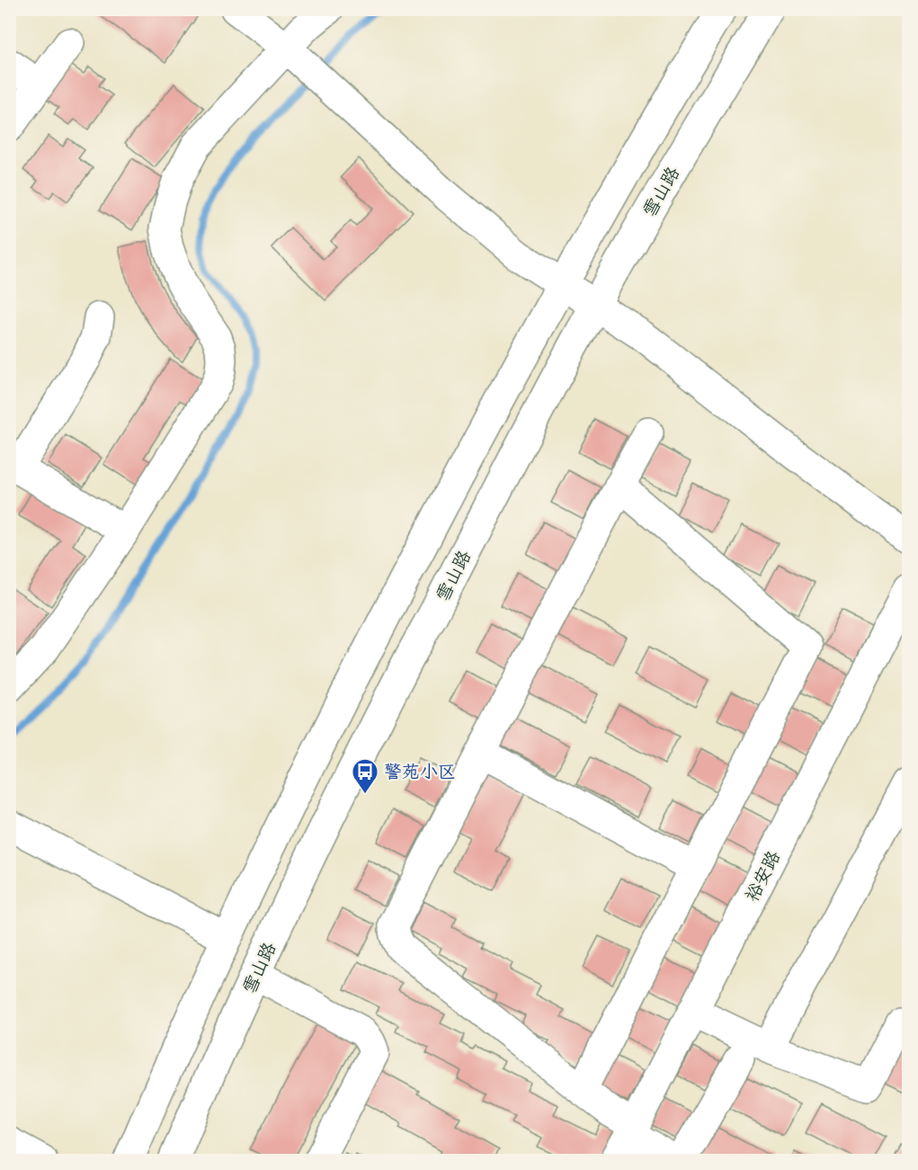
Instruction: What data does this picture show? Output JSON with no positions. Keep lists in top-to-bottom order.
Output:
{
  "streets": {
    "street": ["雪山路", "裕安路"]
  },
  "places": {
    "bus stop": ["警苑小区"]
  }
}
